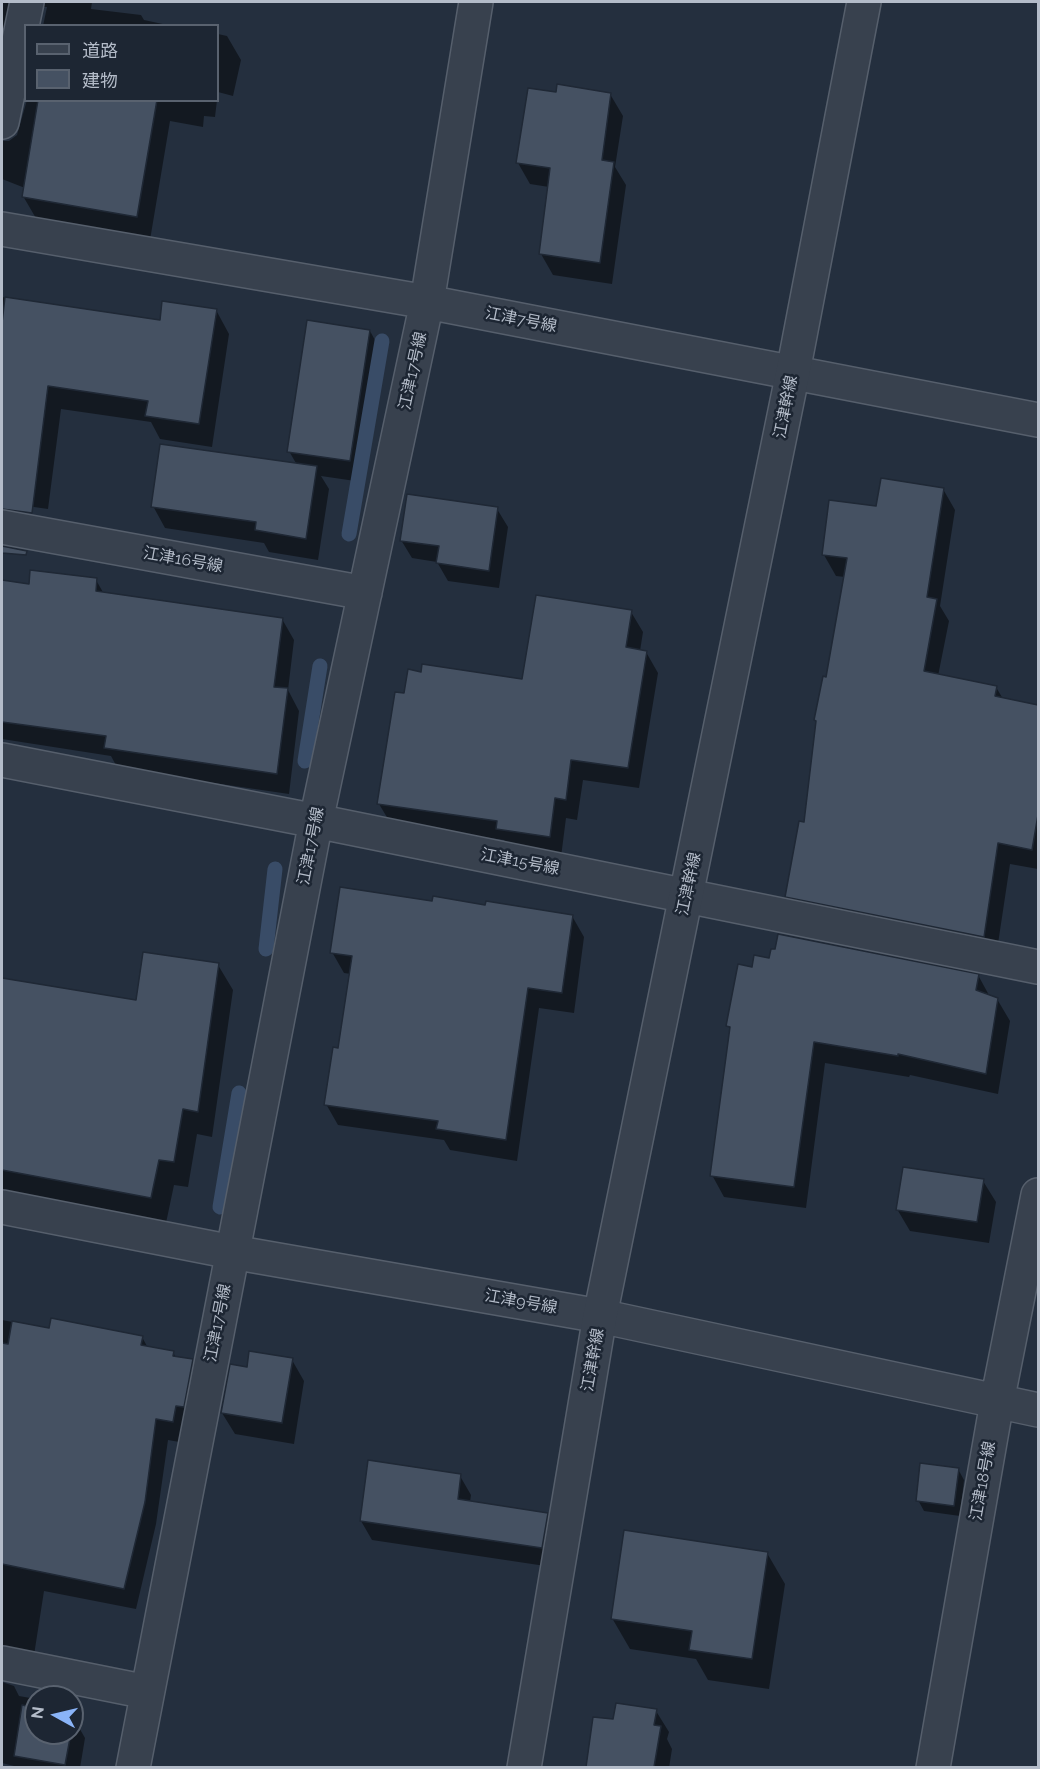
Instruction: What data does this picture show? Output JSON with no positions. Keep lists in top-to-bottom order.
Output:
{
  "streets": {
    "street": [
      "江津7号線",
      "江津17号線",
      "江津幹線",
      "江津16号線",
      "江津15号線",
      "江津9号線",
      "江津18号線"
    ]
  },
  "crossings": [
    ["江津7号線", "江津17号線"],
    ["江津7号線", "江津幹線"],
    ["江津17号線", "江津16号線"],
    ["江津17号線", "江津15号線"],
    ["江津17号線", "江津9号線"],
    ["江津幹線", "江津15号線"],
    ["江津幹線", "江津9号線"],
    ["江津9号線", "江津18号線"]
  ],
  "legend": ["道路", "建物"],
  "north": "left"
}
